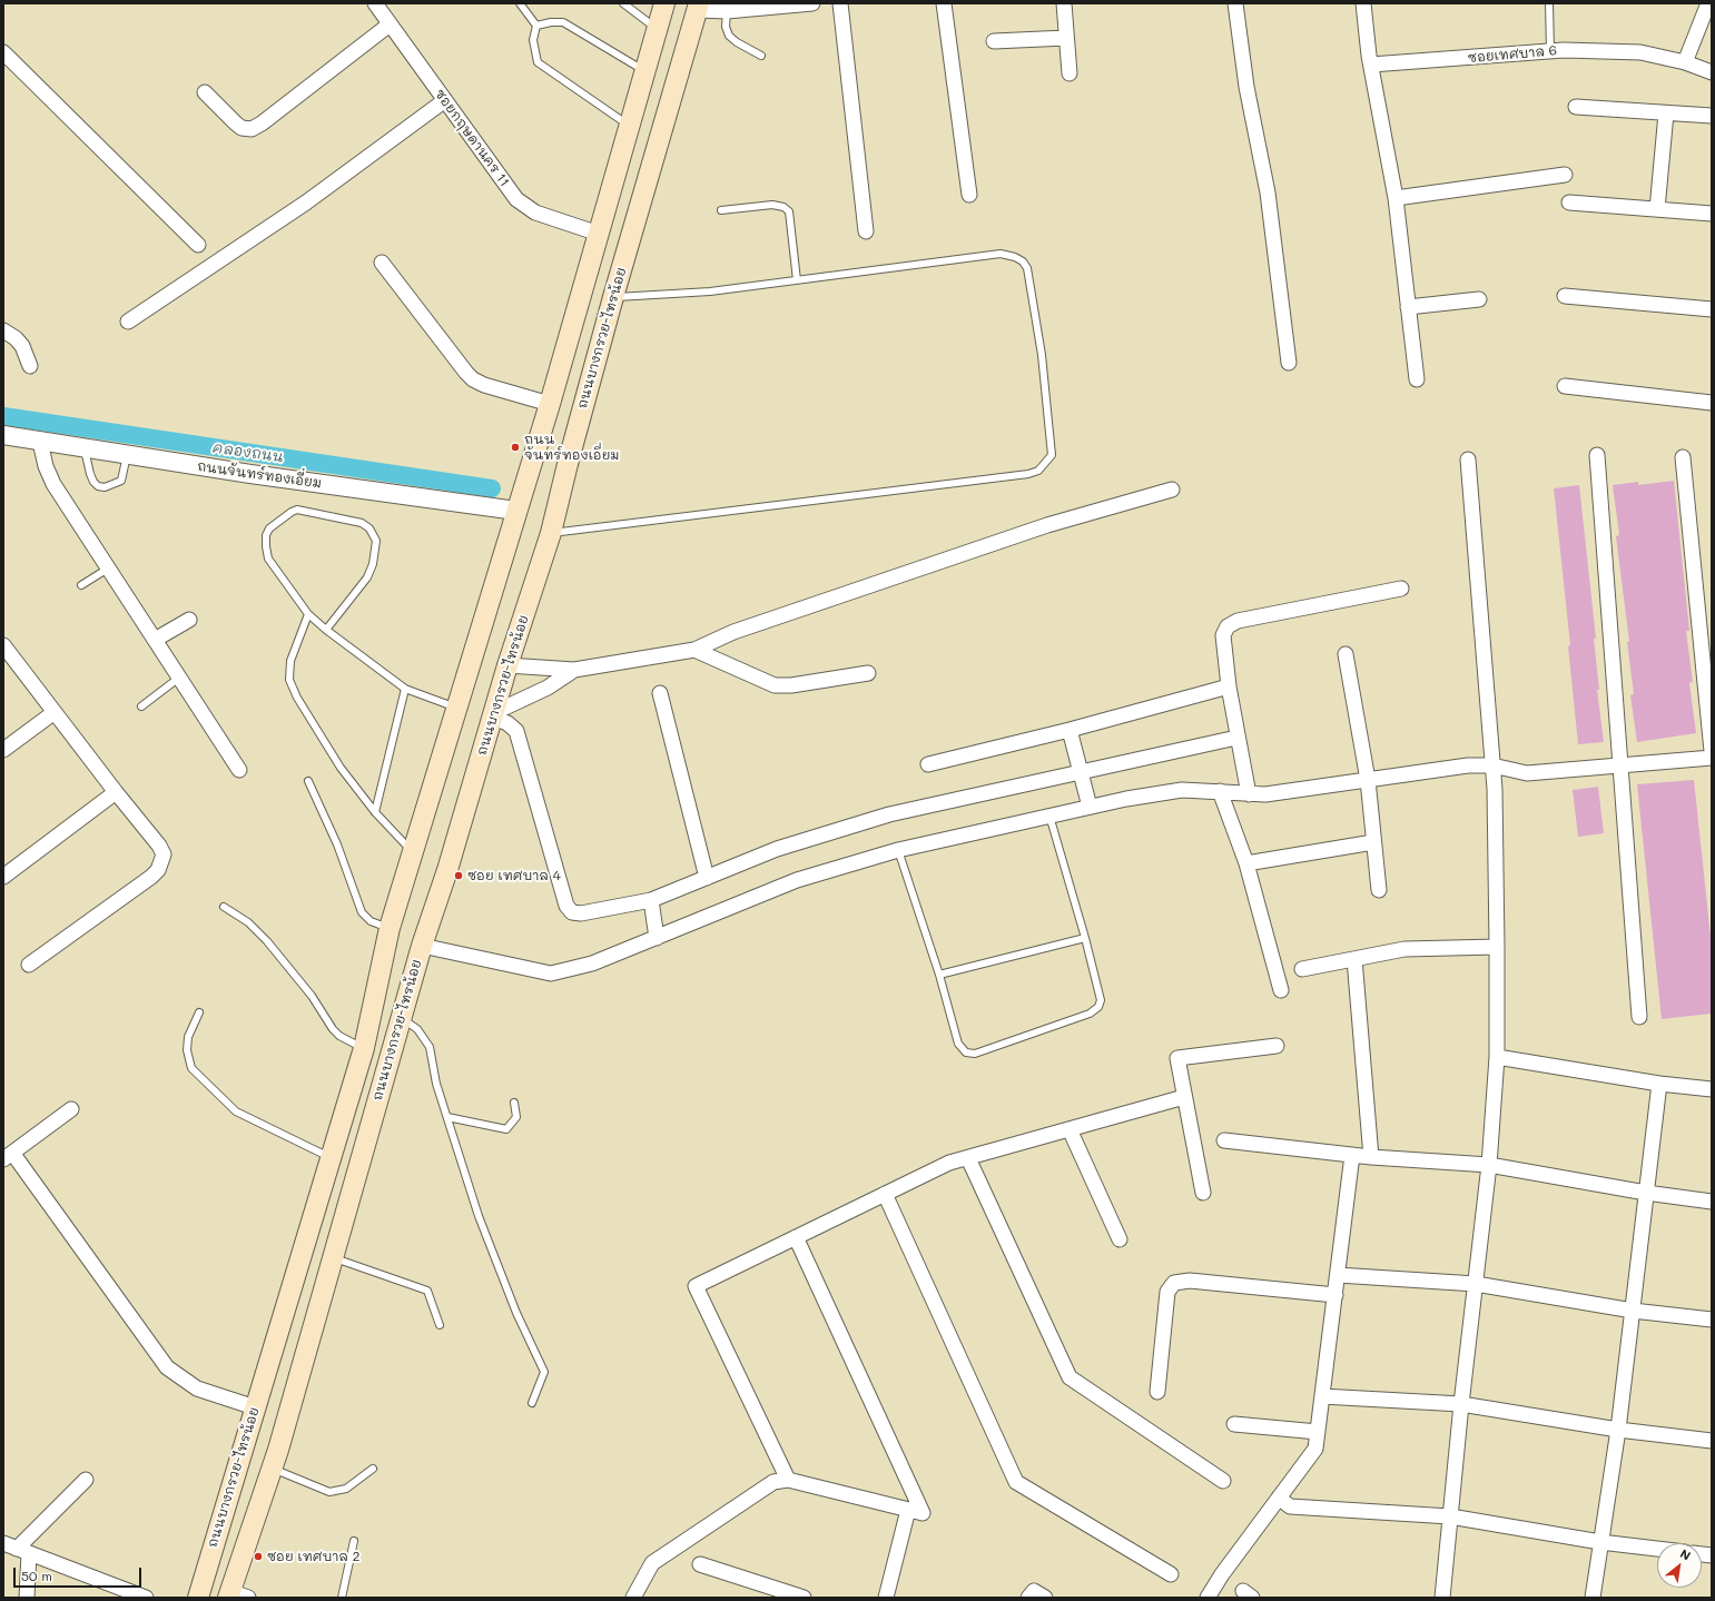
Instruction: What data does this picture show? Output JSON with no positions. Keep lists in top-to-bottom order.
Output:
{
  "streets": {
    "main road": ["ถนนบางกรวย-ไทรน้อย"],
    "street": ["ซอยเทศบาล 6", "ซอยกฤษดานคร 11", "ถนนจันทร์ทองเอี่ยม"]
  },
  "crossings": [
    ["ซอยกฤษดานคร 11", "ถนนบางกรวย-ไทรน้อย"],
    ["ถนนบางกรวย-ไทรน้อย", "ถนนจันทร์ทองเอี่ยม"]
  ],
  "water": ["คลองถนน"],
  "places": ["ถนน จันทร์ทองเอี่ยม", "ซอย เทศบาล 4", "ซอย เทศบาล 2"],
  "scale_bar": "50 m",
  "north": "top right"
}
